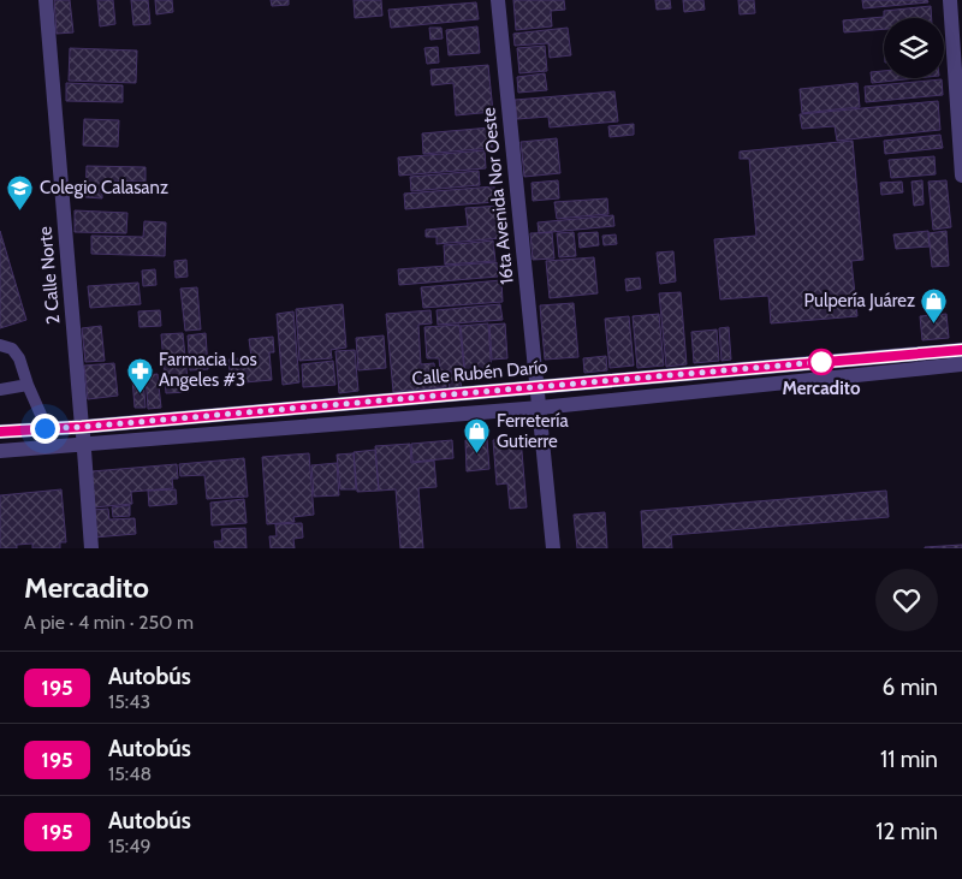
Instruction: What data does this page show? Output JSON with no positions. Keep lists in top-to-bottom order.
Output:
{
  "streets": {
    "street": ["16ta Avenida Nor Oeste", "2 Calle Norte", "Calle Rubén Darío"]
  },
  "crossings": [
    ["16ta Avenida Nor Oeste", "Calle Rubén Darío"],
    ["2 Calle Norte", "Calle Rubén Darío"]
  ],
  "places": {
    "school or university": ["Colegio Calasanz"],
    "shop": ["Pulpería Juárez", "Ferretería Gutierre"],
    "other": ["Mercadito"],
    "pharmacy": ["Farmacia Los Angeles #3"]
  },
  "lines": ["bus line 195"],
  "page": {
    "heading": ["Mercadito", "A pie · 4 min · 250 m"],
    "list": [
      {
        "mark": "195",
        "name": "Autobús",
        "note": "15:43",
        "value": "6 min"
      },
      {
        "mark": "195",
        "name": "Autobús",
        "note": "15:48",
        "value": "11 min"
      },
      {
        "mark": "195",
        "name": "Autobús",
        "note": "15:49",
        "value": "12 min"
      }
    ]
  }
}
